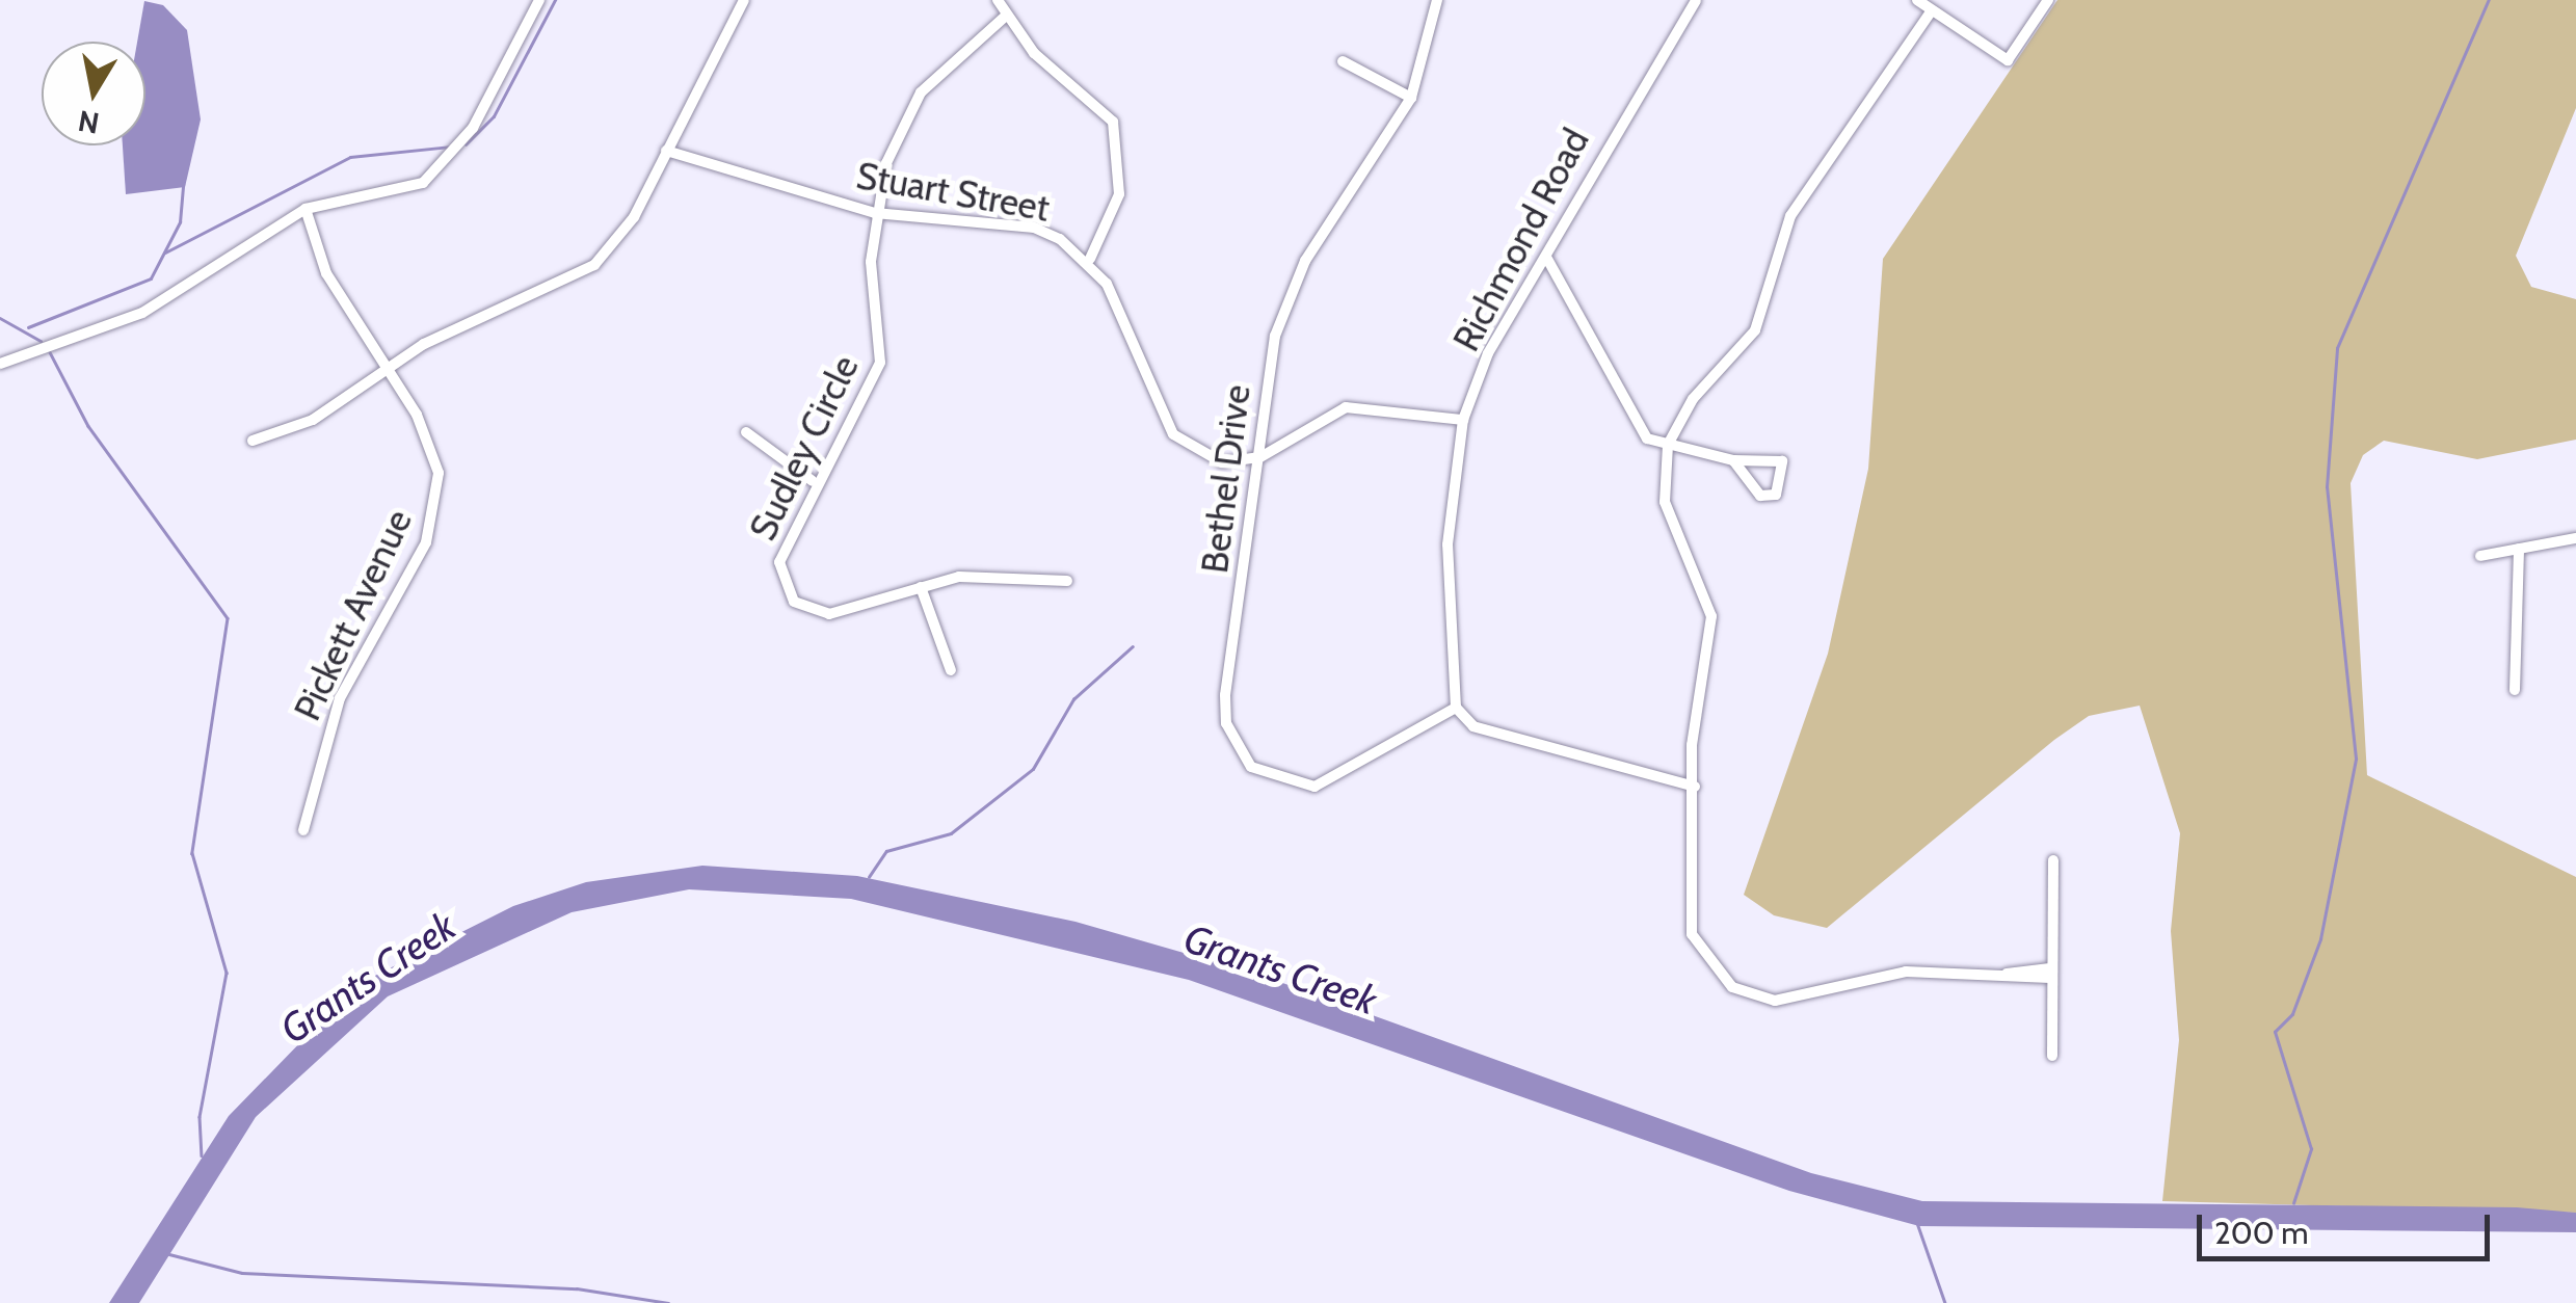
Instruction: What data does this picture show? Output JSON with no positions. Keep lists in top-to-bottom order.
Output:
{
  "streets": {
    "street": [
      "Stuart Street",
      "Richmond Road",
      "Sudley Circle",
      "Bethel Drive",
      "Pickett Avenue"
    ]
  },
  "crossings": [
    ["Stuart Street", "Sudley Circle"],
    ["Stuart Street", "Bethel Drive"],
    ["Richmond Road", "Bethel Drive"]
  ],
  "water": ["Grants Creek"],
  "scale_bar": "200 m",
  "north": "bottom"
}
